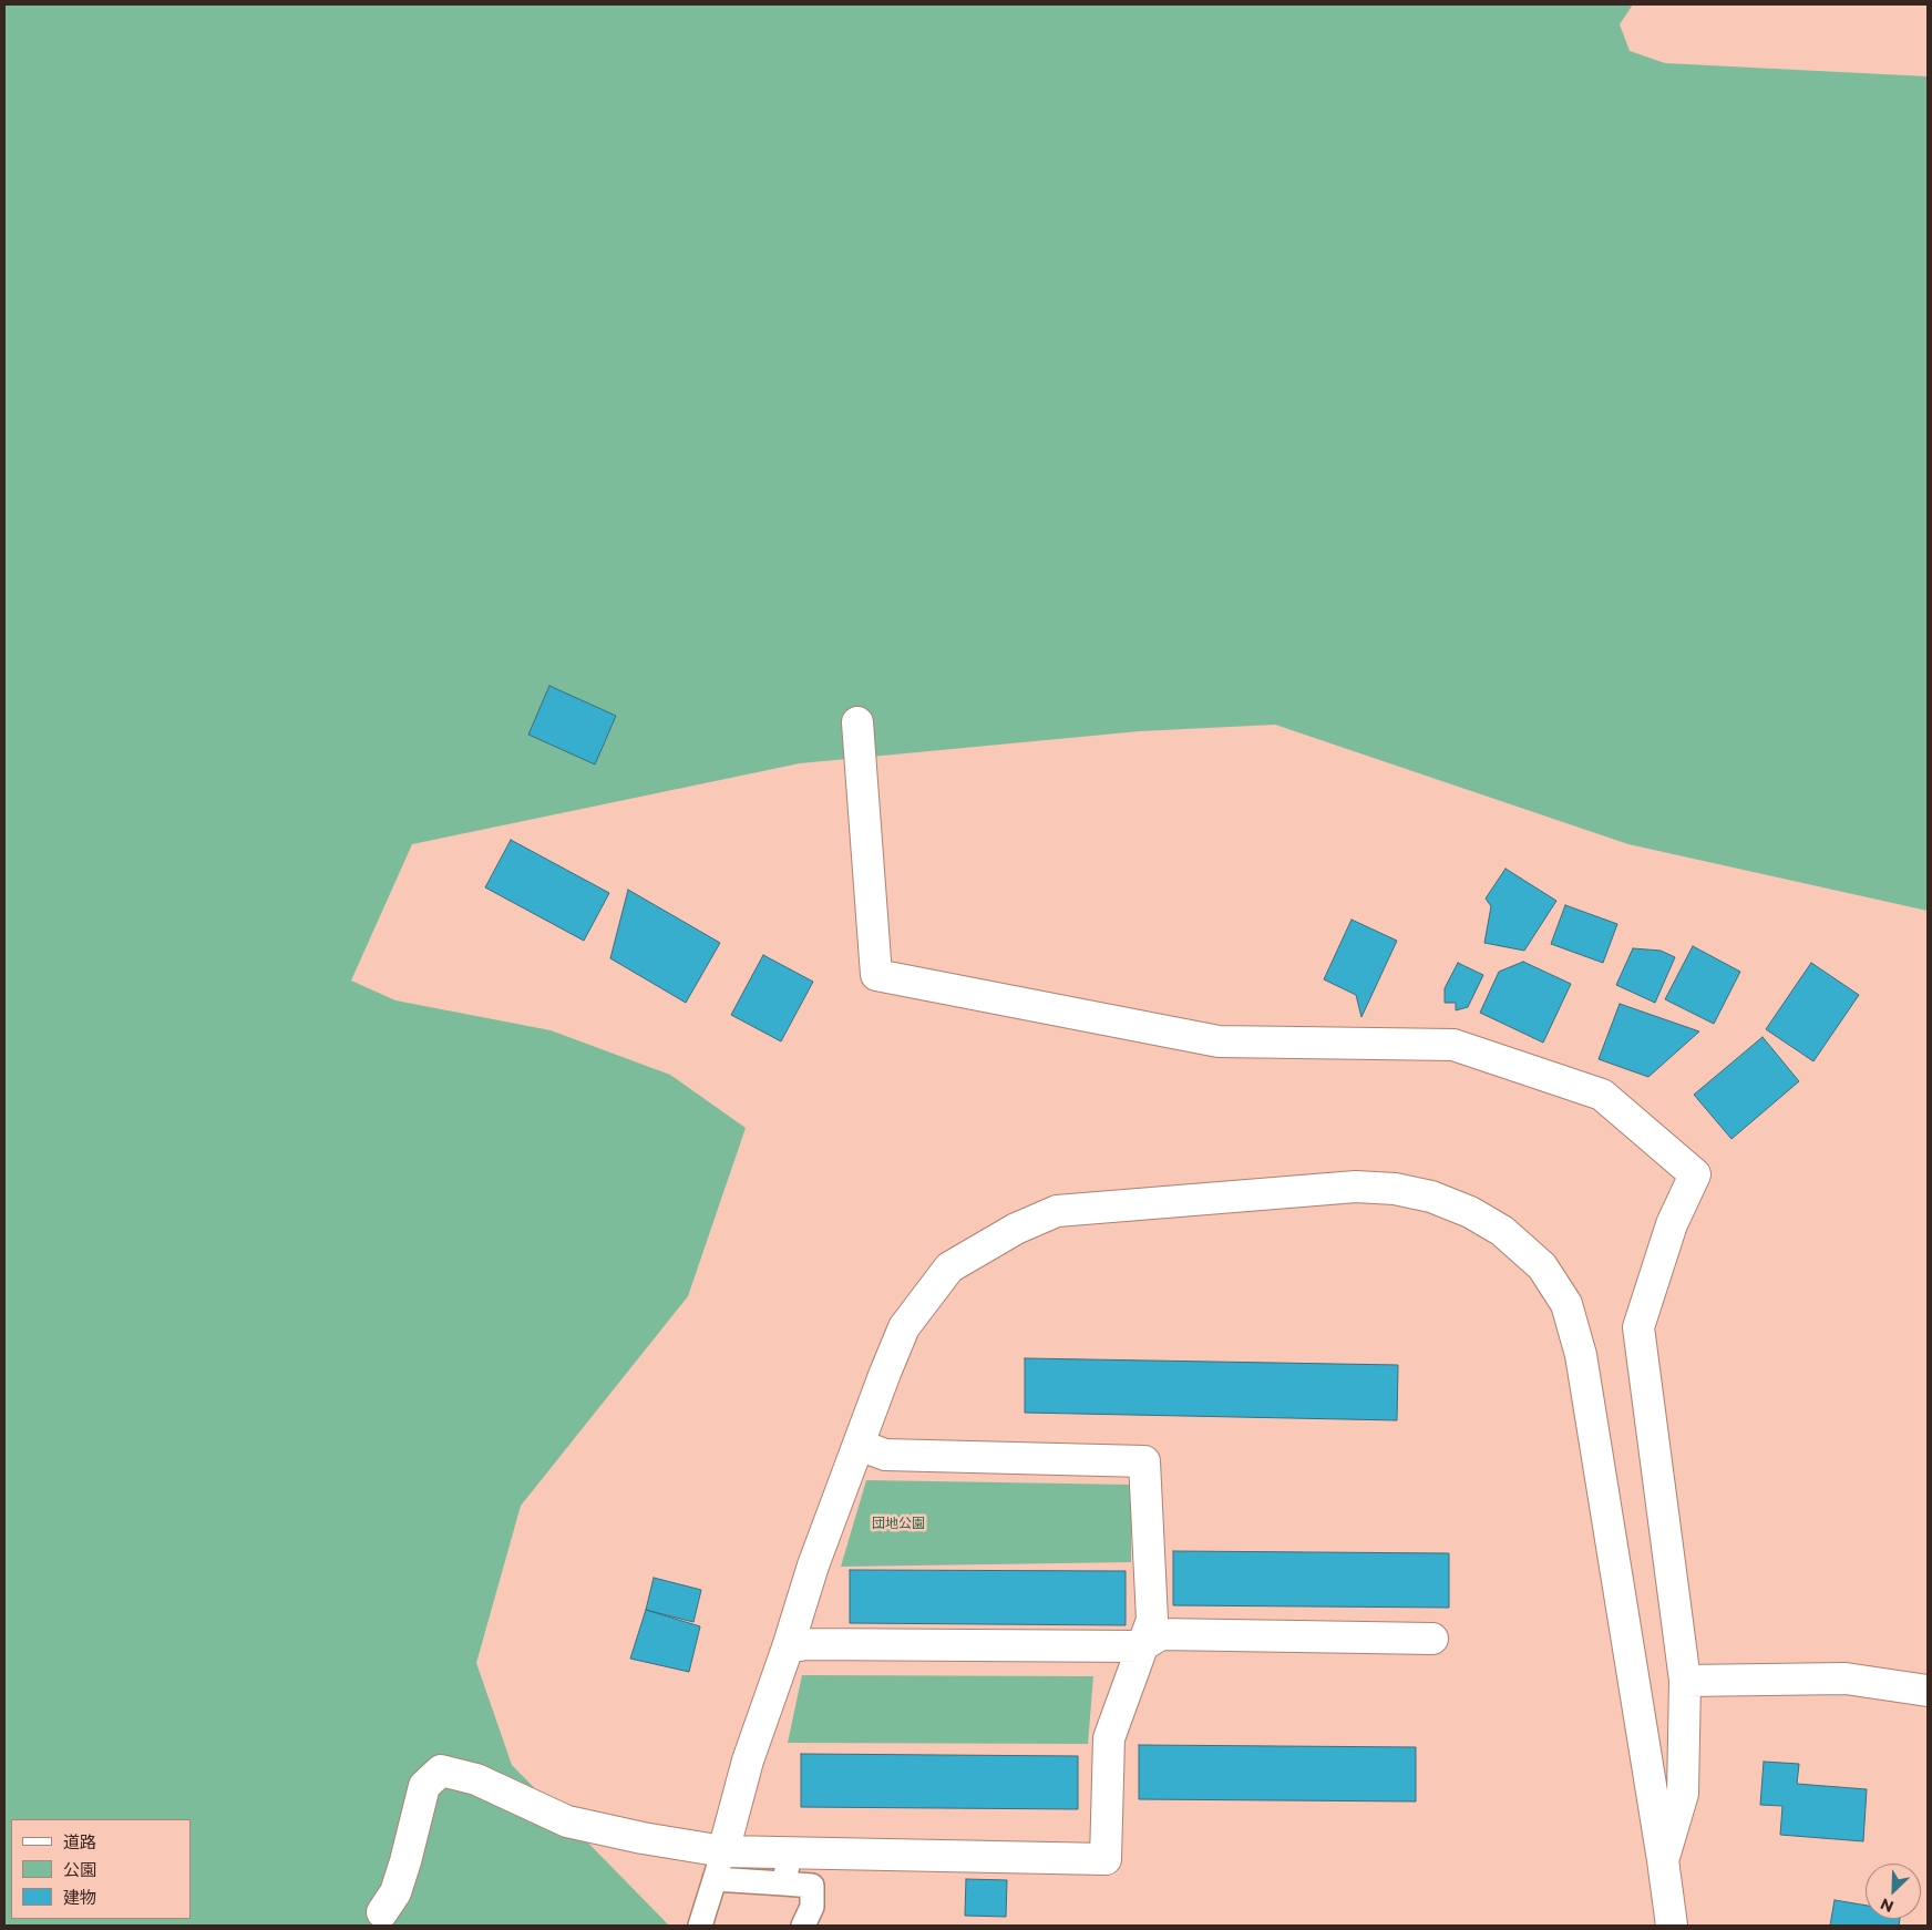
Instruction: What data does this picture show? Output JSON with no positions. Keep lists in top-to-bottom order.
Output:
{
  "parks": ["団地公園"],
  "legend": ["道路", "公園", "建物"],
  "north": "bottom left"
}
